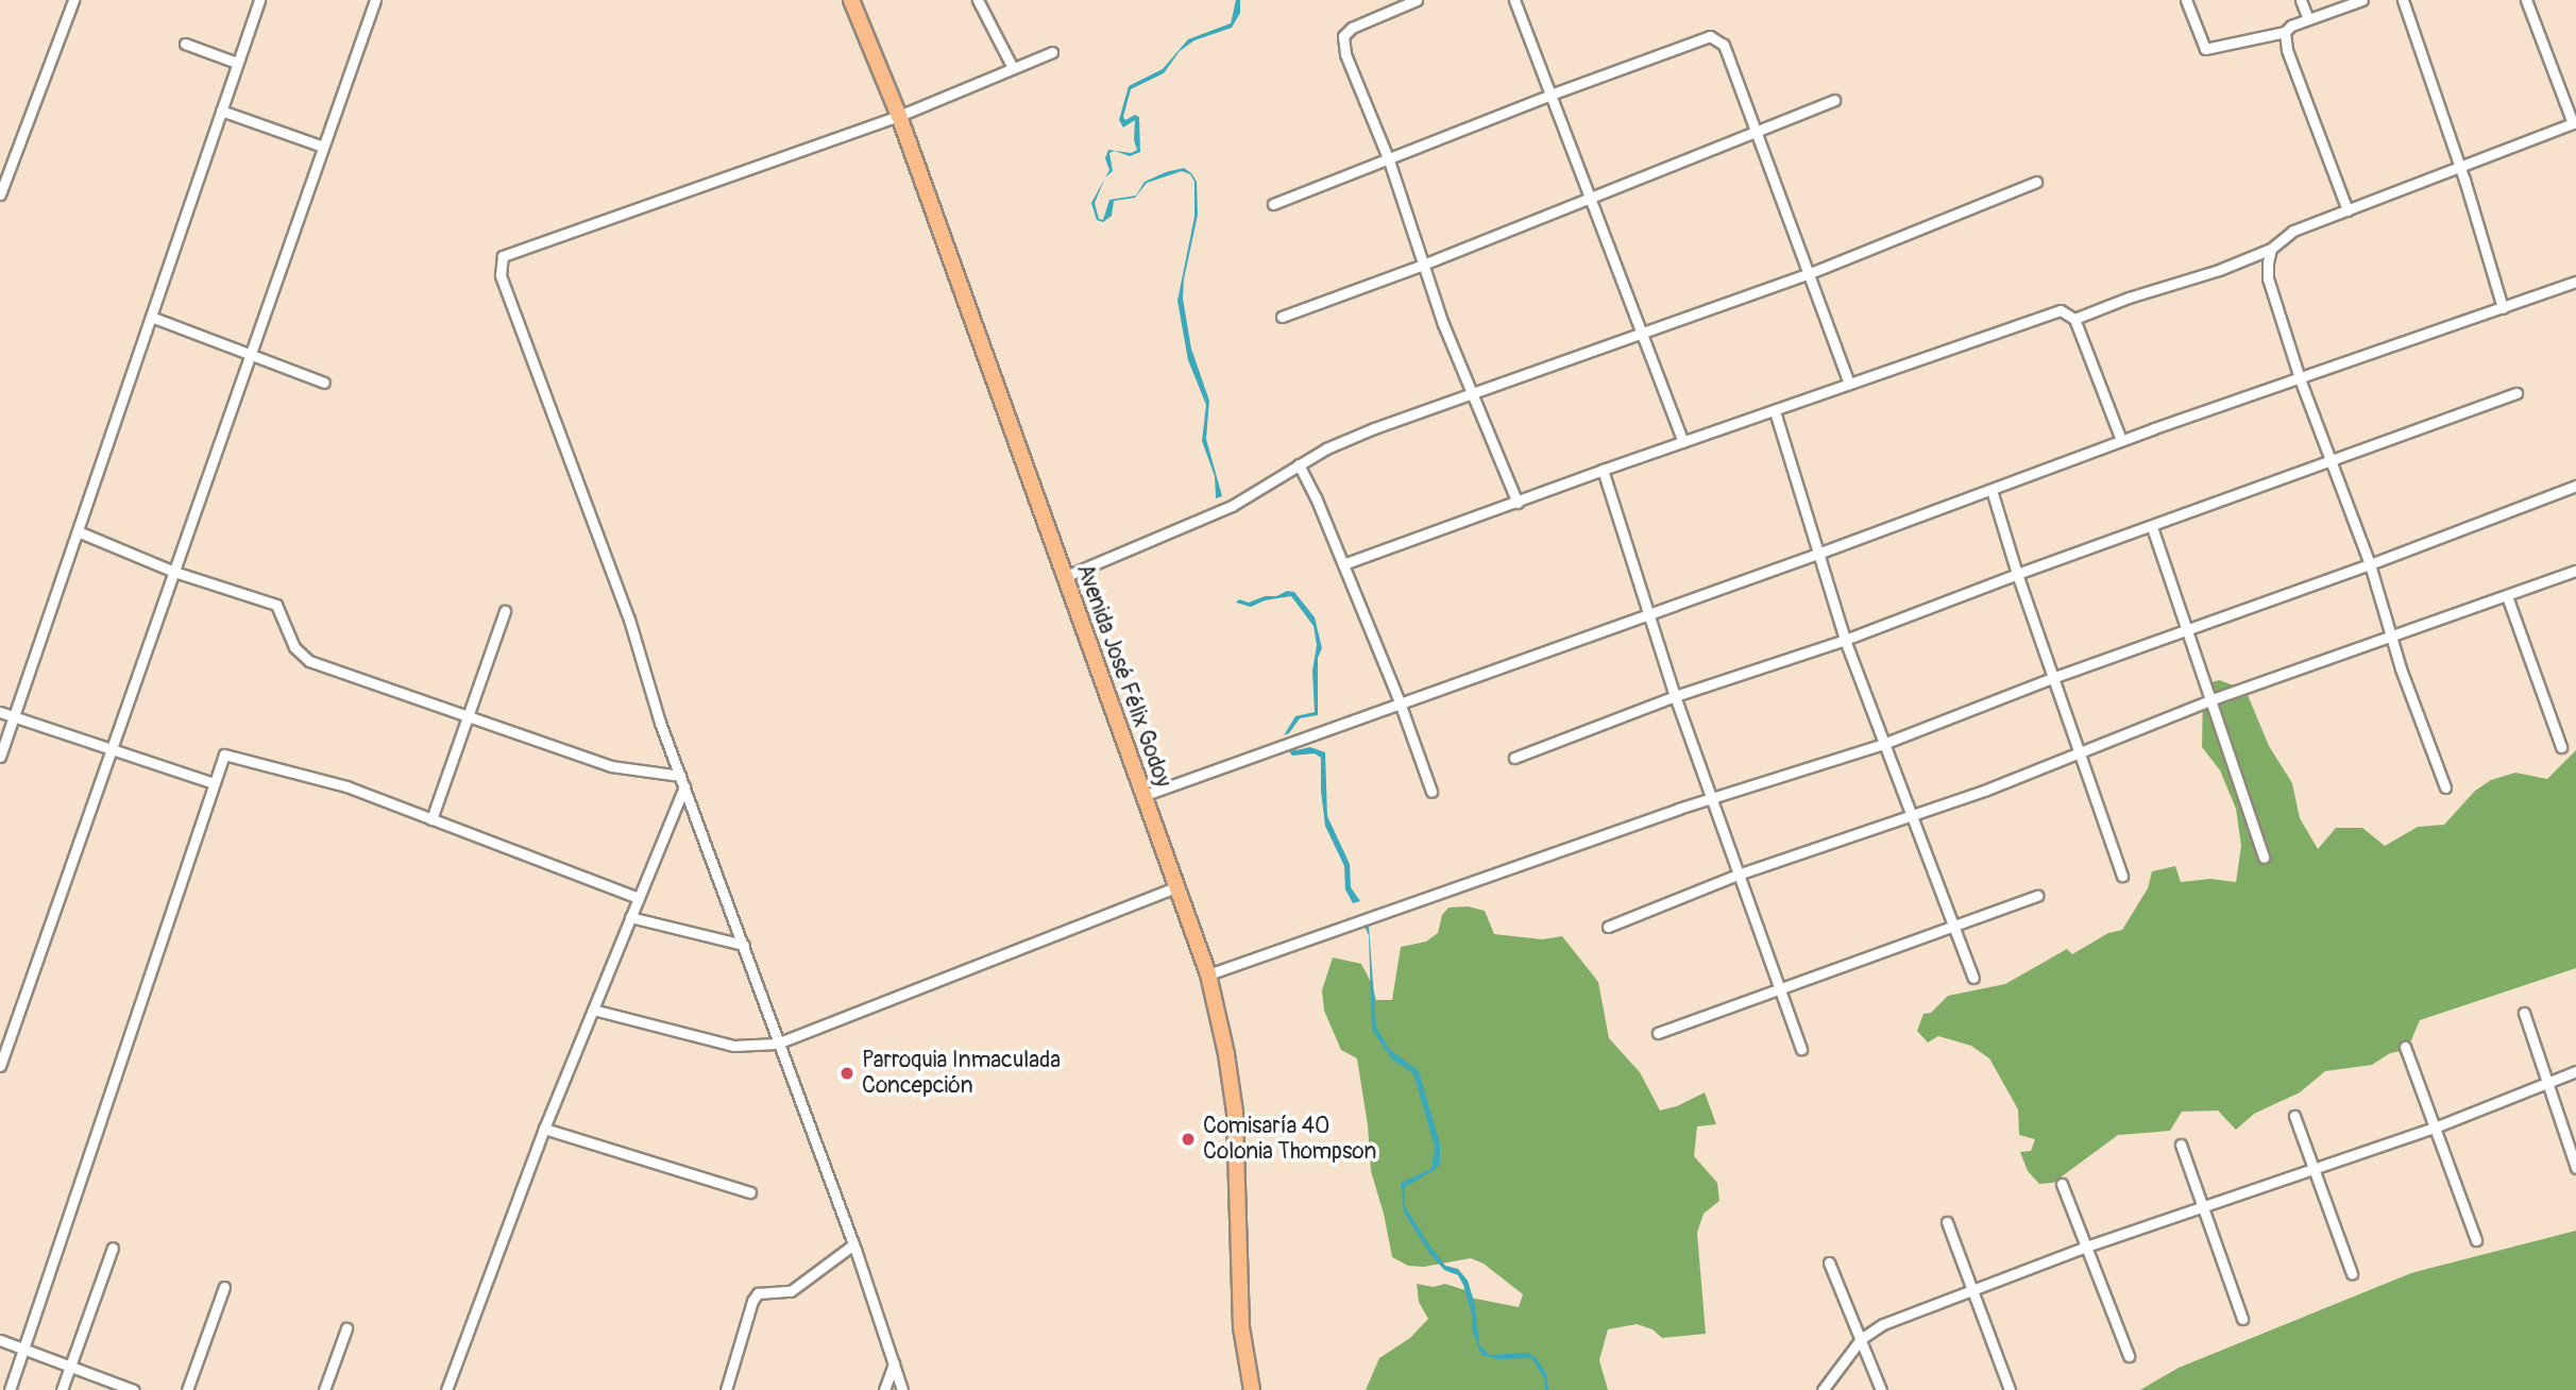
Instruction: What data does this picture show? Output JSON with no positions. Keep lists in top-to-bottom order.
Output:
{
  "streets": {
    "main road": ["Avenida José Félix Godoy"]
  },
  "places": ["Parroquia Inmaculada Concepción", "Comisaría 40 Colonia Thompson"]
}
